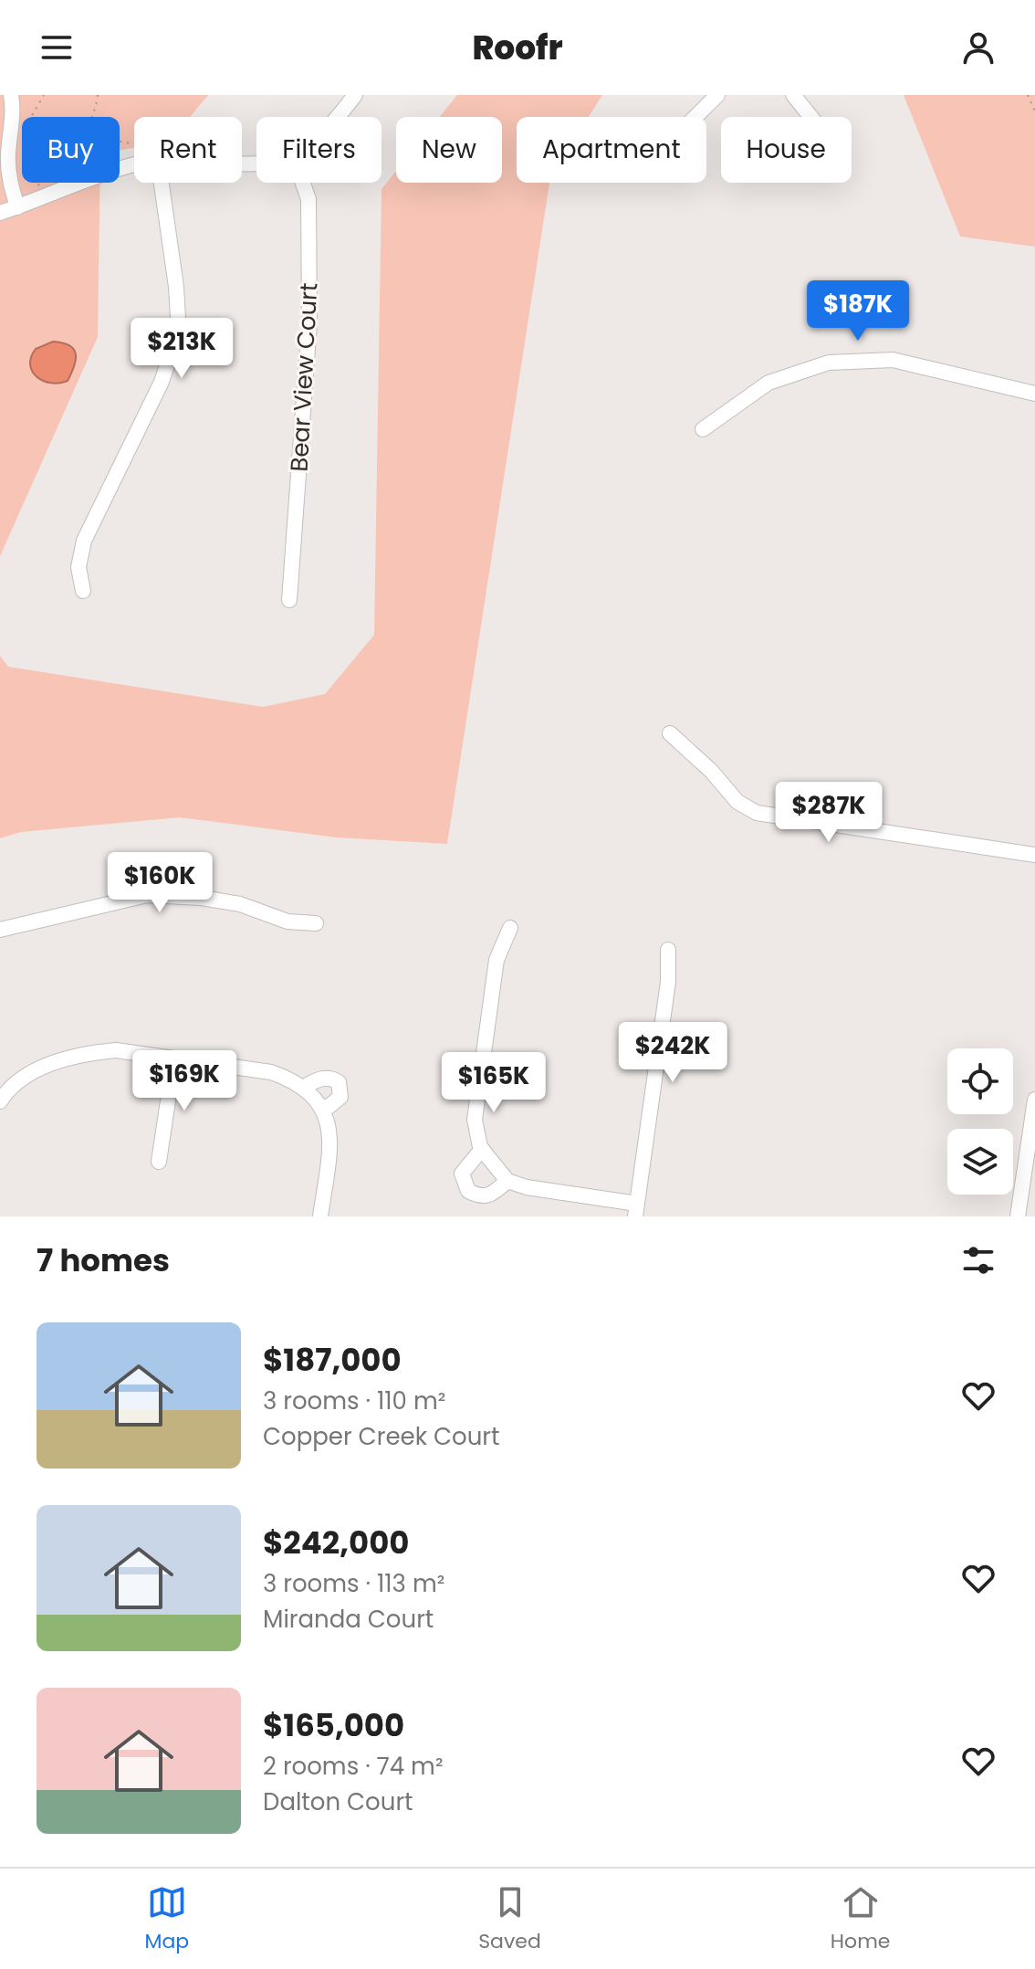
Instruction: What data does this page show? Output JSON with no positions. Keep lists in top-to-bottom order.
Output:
{
  "streets": {
    "street": ["Bear View Court"]
  },
  "page": {
    "header": "Roofr",
    "chip": [
      "Buy",
      "Rent",
      "Filters",
      "New",
      "Apartment",
      "House"
    ],
    "price": [
      "$187K",
      "$213K",
      "$287K",
      "$160K",
      "$242K",
      "$169K",
      "$165K"
    ],
    "heading": "7 homes",
    "list": [
      {
        "name": "$187,000",
        "note": "3 rooms · 110 m² · Copper Creek Court"
      },
      {
        "name": "$242,000",
        "note": "3 rooms · 113 m² · Miranda Court"
      },
      {
        "name": "$165,000",
        "note": "2 rooms · 74 m² · Dalton Court"
      }
    ],
    "tabs": ["Map", "Saved", "Home"]
  }
}
